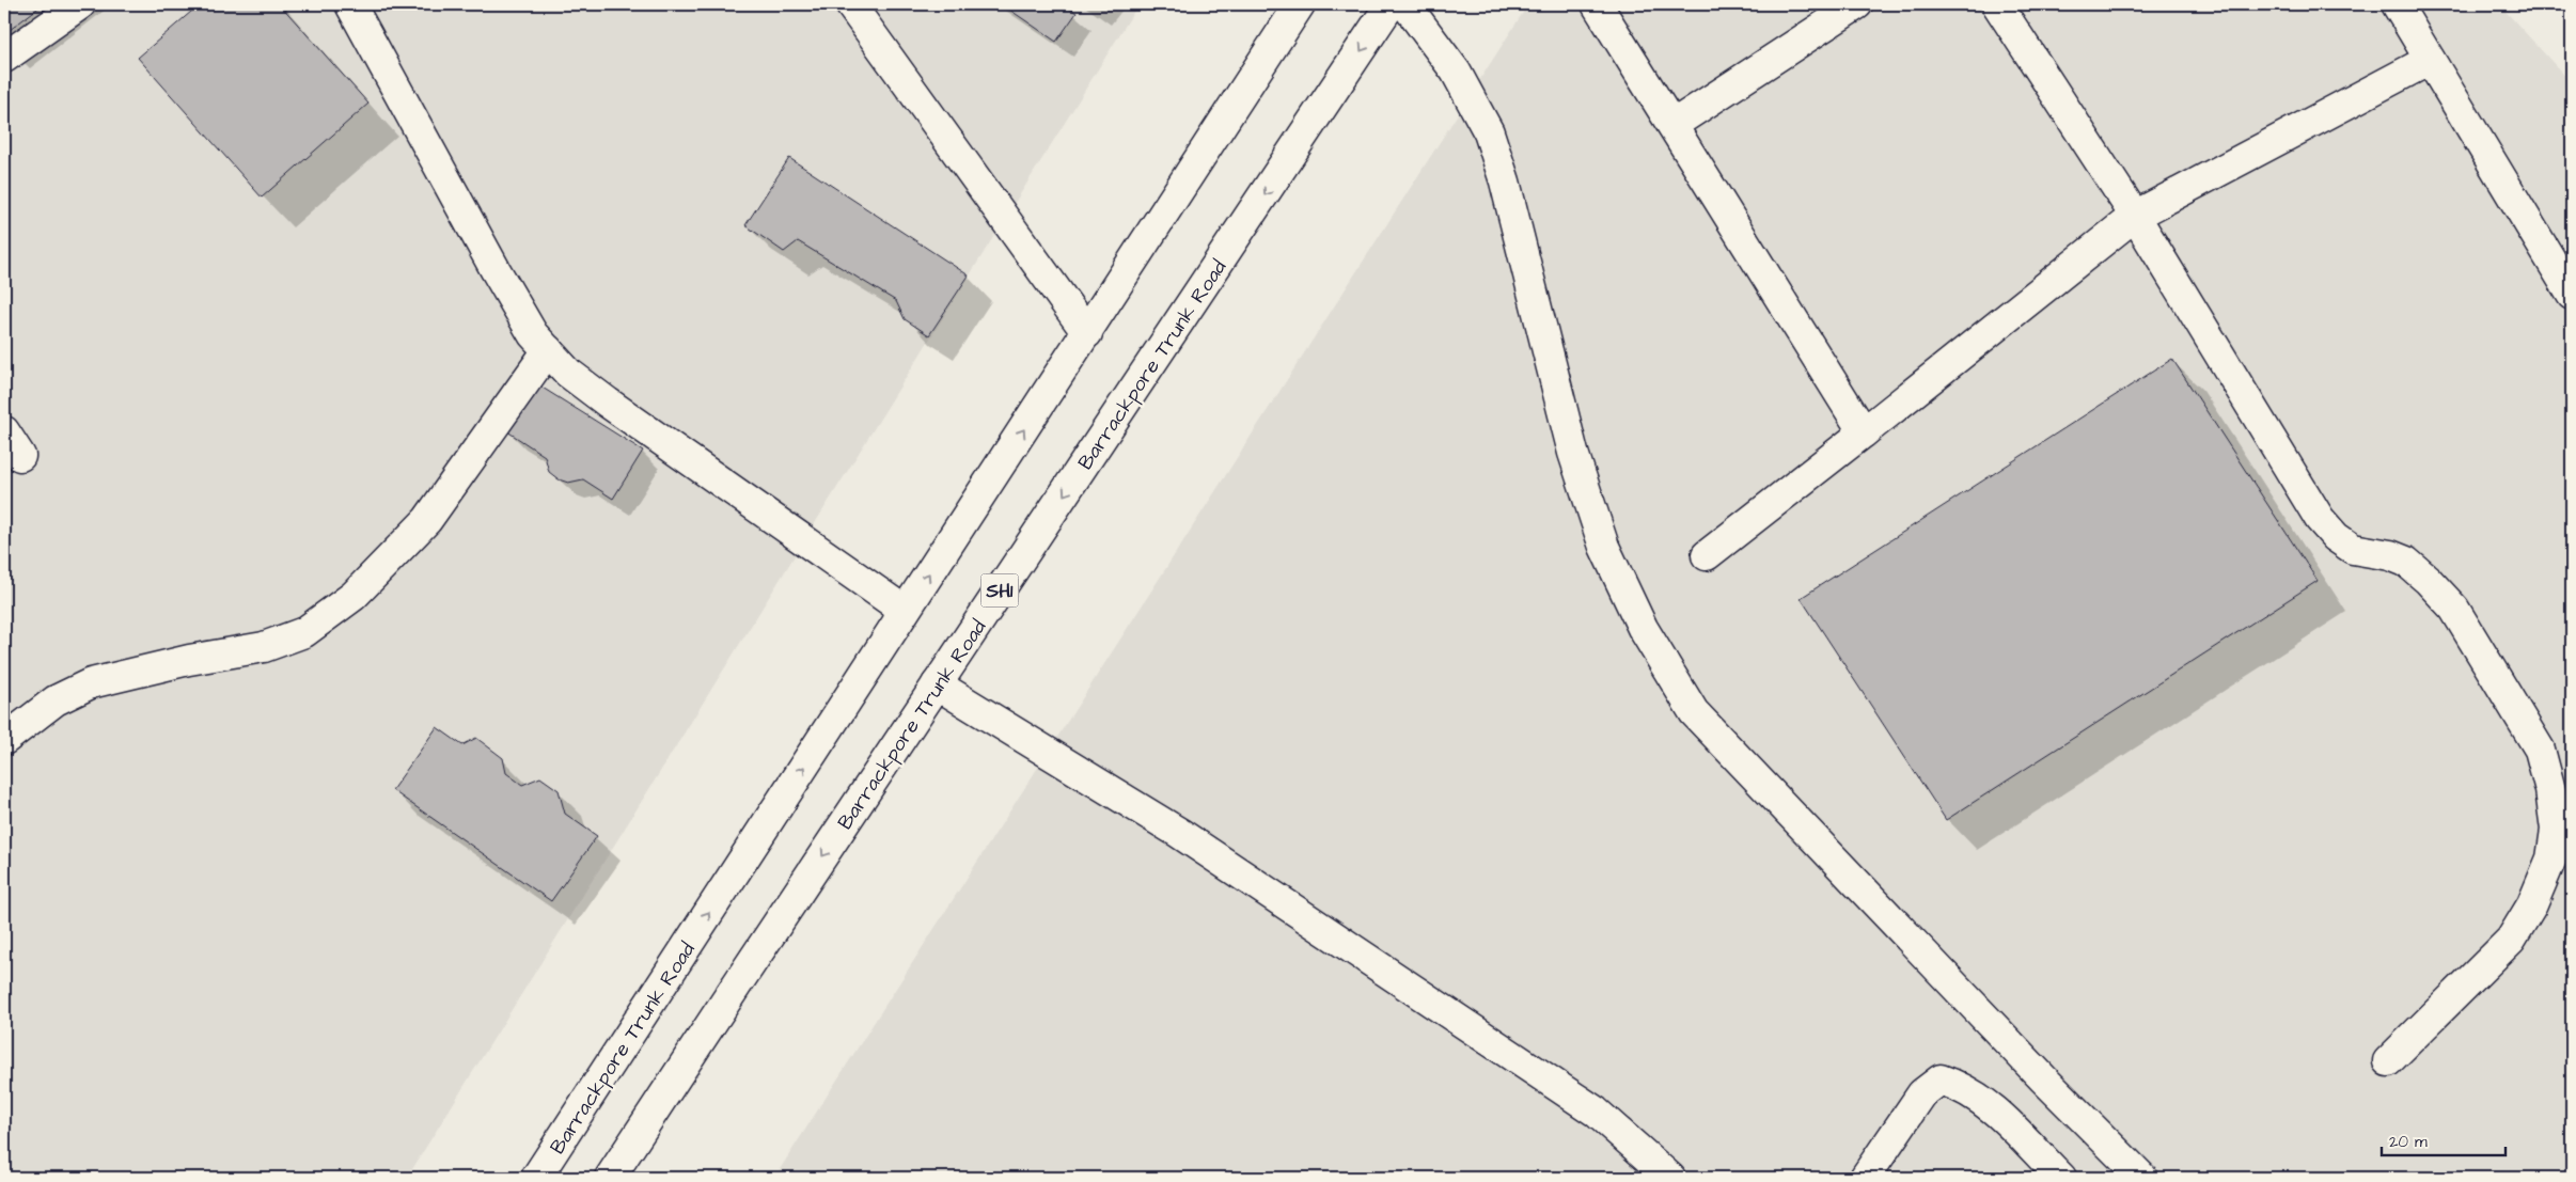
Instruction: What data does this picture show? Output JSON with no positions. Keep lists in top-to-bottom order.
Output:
{
  "streets": {
    "main road": ["Barrackpore Trunk Road", "SH1"]
  },
  "scale_bar": "20 m"
}
